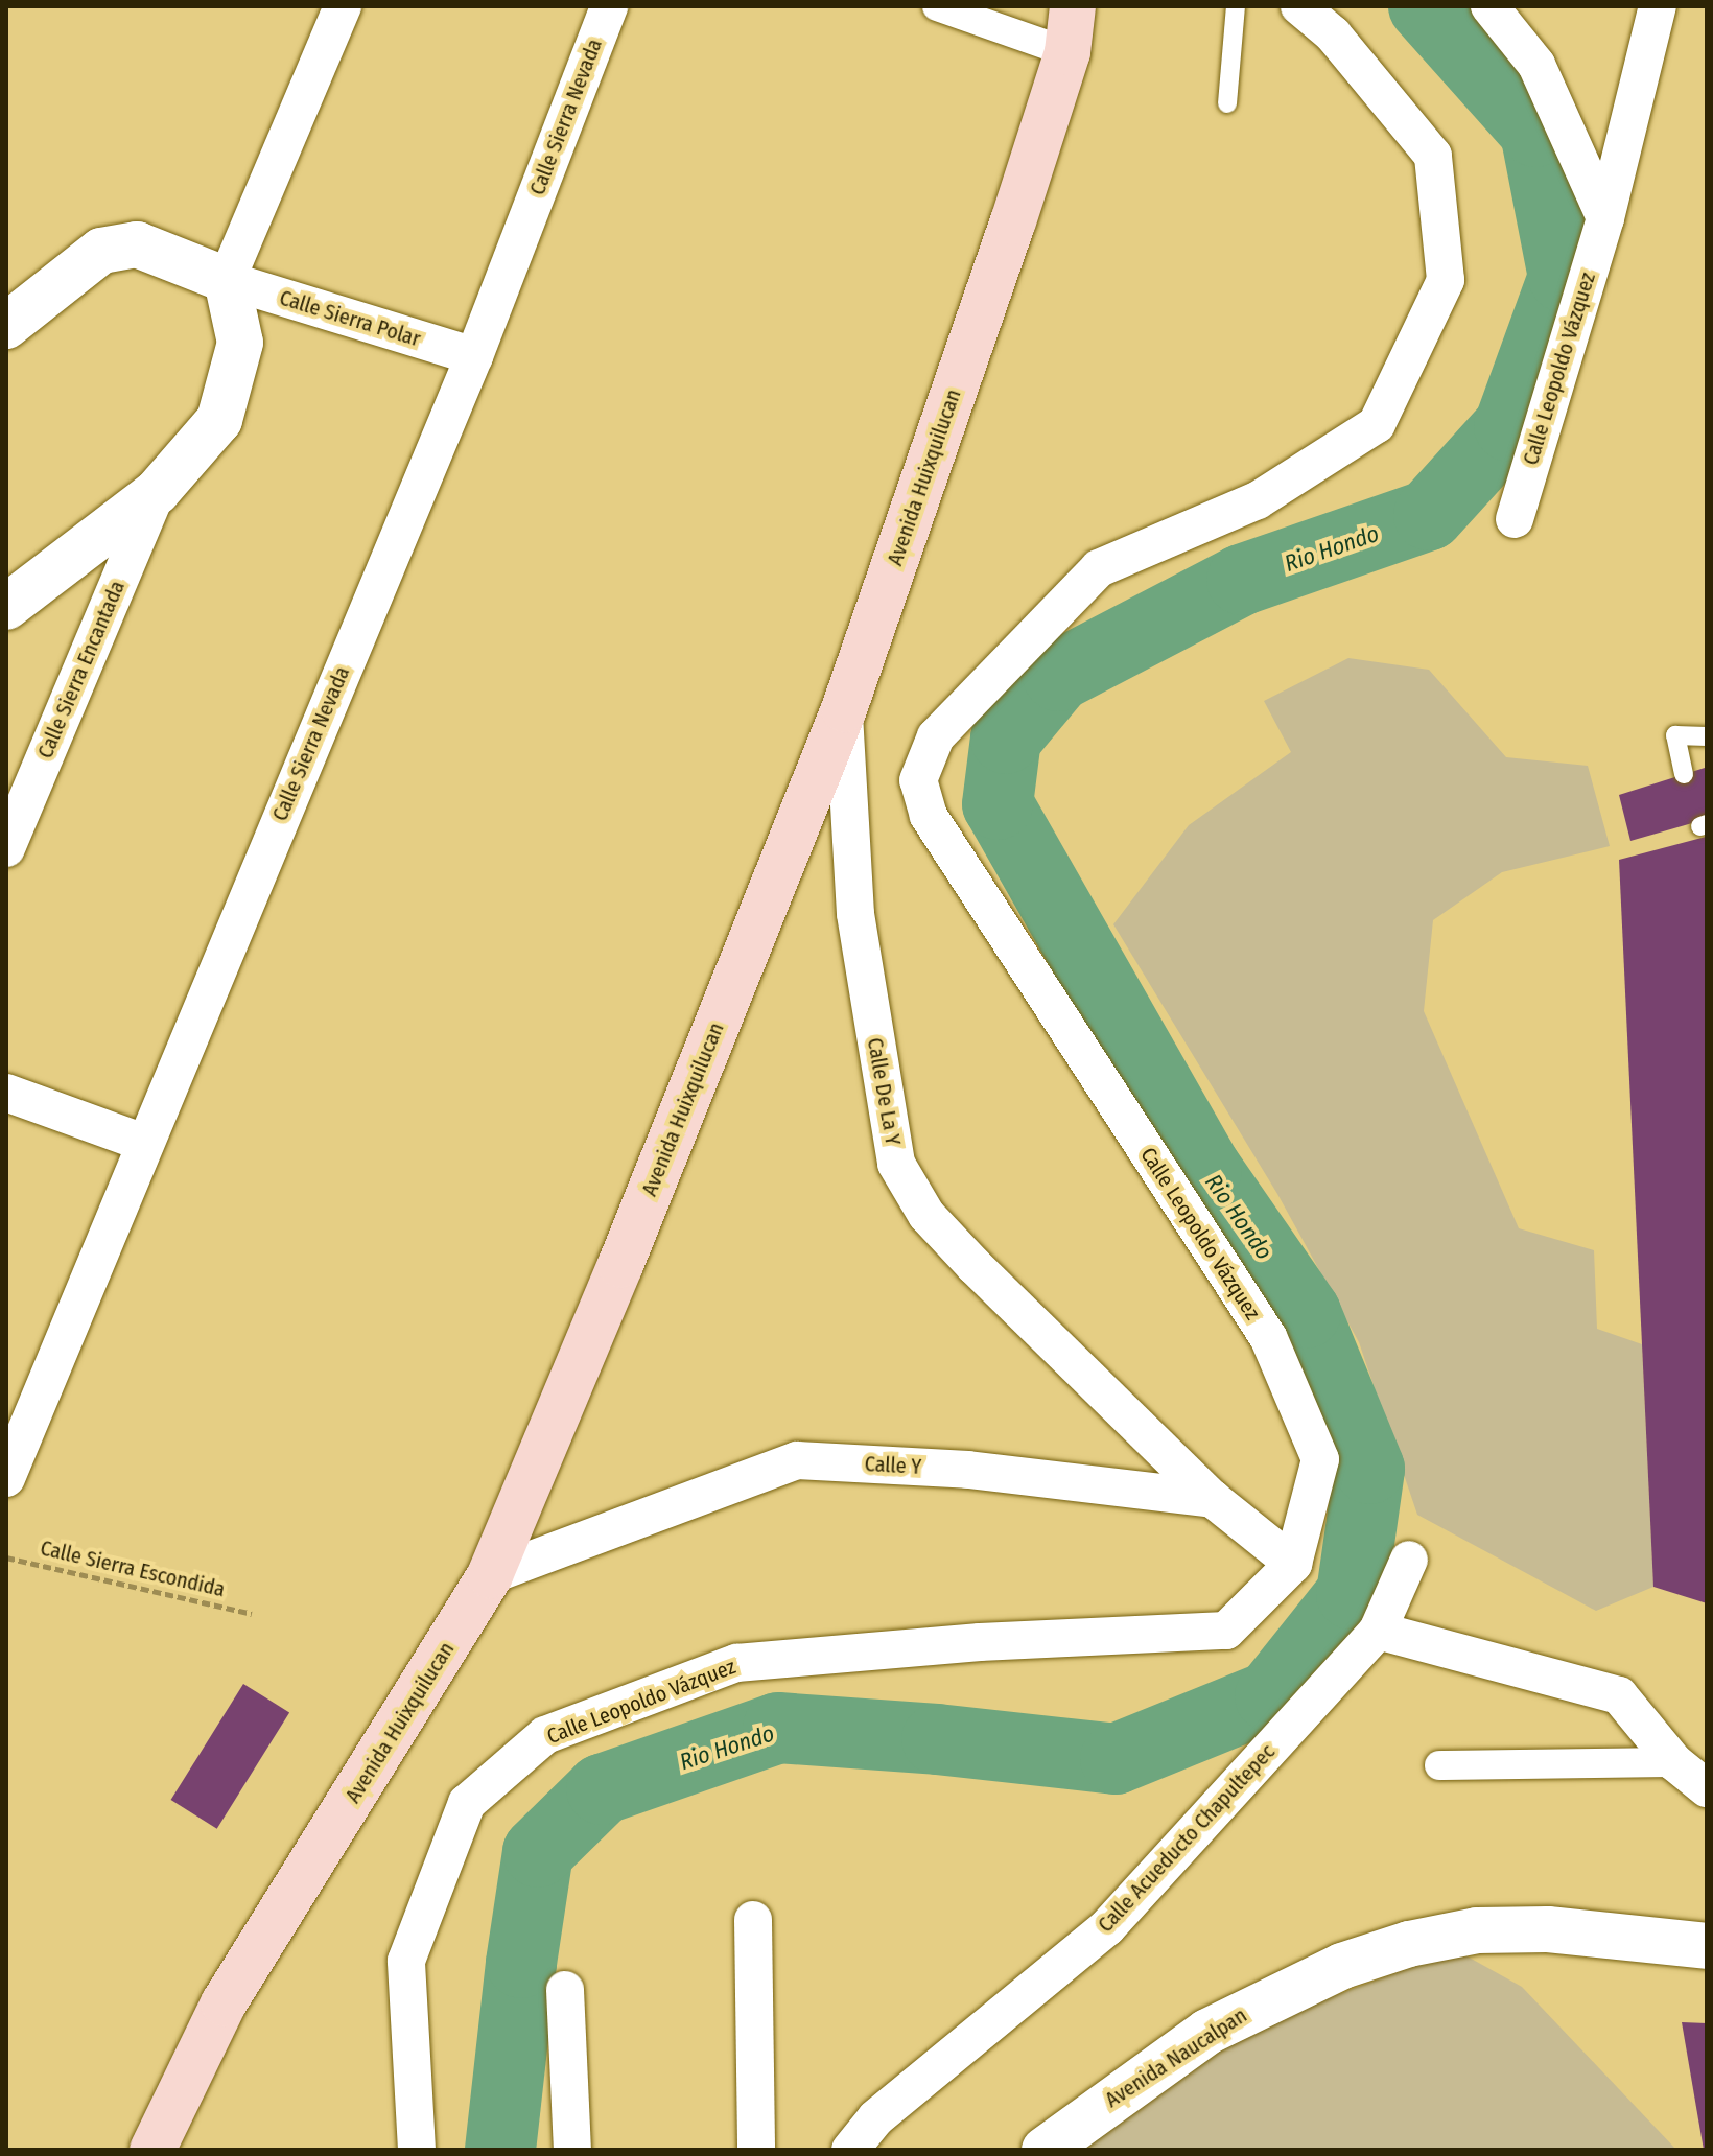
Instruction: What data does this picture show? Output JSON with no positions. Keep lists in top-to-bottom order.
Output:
{
  "streets": {
    "main road": ["Avenida Huixquilucan", "Avenida Naucalpan"],
    "street": [
      "Calle Sierra Nevada",
      "Calle Sierra Polar",
      "Calle Leopoldo Vázquez",
      "Calle Sierra Encantada",
      "Calle De La Y",
      "Calle Y",
      "Calle Acueducto Chapultepec"
    ],
    "path": ["Calle Sierra Escondida"]
  },
  "crossings": [
    ["Calle Sierra Nevada", "Calle Sierra Polar"],
    ["Avenida Huixquilucan", "Calle De La Y"],
    ["Avenida Huixquilucan", "Calle Y"],
    ["Calle De La Y", "Calle Y"]
  ],
  "water": ["Rio Hondo"]
}
